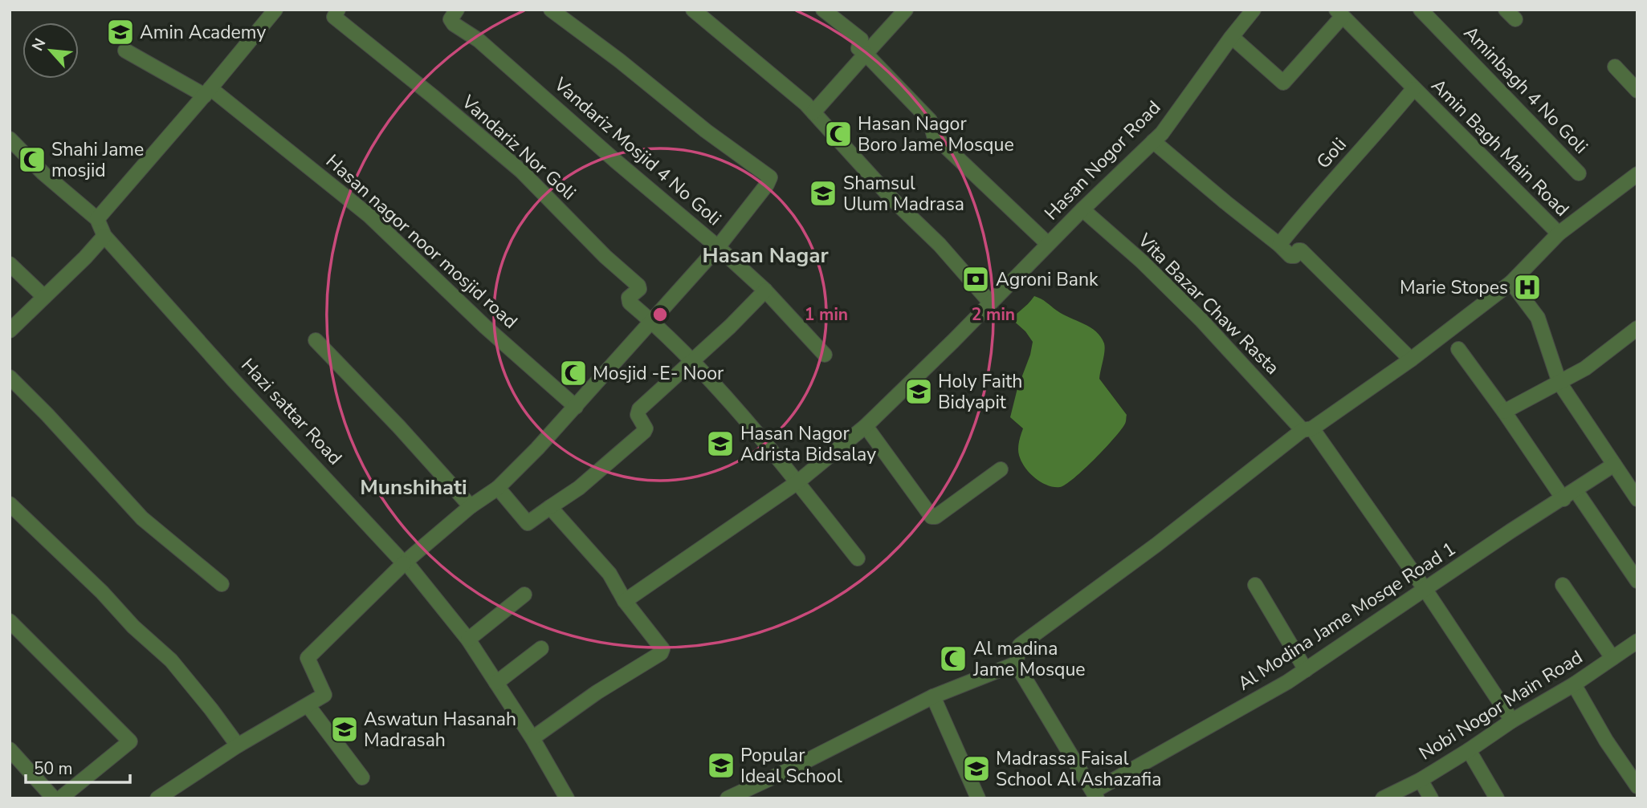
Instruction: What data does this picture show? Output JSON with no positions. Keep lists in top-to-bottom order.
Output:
{
  "streets": {
    "street": [
      "Aminbagh 4 No Goli",
      "Vandariz Nor Goli",
      "Amin Bagh Main Road",
      "Vandariz Mosjid 4 No Goli",
      "Goli",
      "Hasan Nogor Road",
      "Hasan nagor noor mosjid road",
      "Vita Bazar Chaw Rasta",
      "Hazi sattar Road",
      "Al Modina Jame Mosqe Road 1",
      "Nobi Nogor Main Road"
    ]
  },
  "crossings": [
    ["Amin Bagh Main Road", "Goli"],
    ["Hasan Nogor Road", "Vita Bazar Chaw Rasta"],
    ["Vita Bazar Chaw Rasta", "Al Modina Jame Mosqe Road 1"],
    ["Vita Bazar Chaw Rasta", "Nobi Nogor Main Road"]
  ],
  "districts": ["Hasan Nagar", "Munshihati"],
  "places": {
    "school or university": [
      "Amin Academy",
      "Shamsul Ulum Madrasa",
      "Holy Faith Bidyapit",
      "Hasan Nagor Adrista Bidsalay",
      "Aswatun Hasanah Madrasah",
      "Popular Ideal School",
      "Madrassa Faisal School Al Ashazafia"
    ],
    "mosque": [
      "Hasan Nagor Boro Jame Mosque",
      "Shahi Jame mosjid",
      "Mosjid -E- Noor",
      "Al madina Jame Mosque"
    ],
    "bank": ["Agroni Bank"],
    "hospital": ["Marie Stopes"]
  },
  "scale_bar": "50 m",
  "north": "top left",
  "rings": ["1 min", "2 min"]
}
